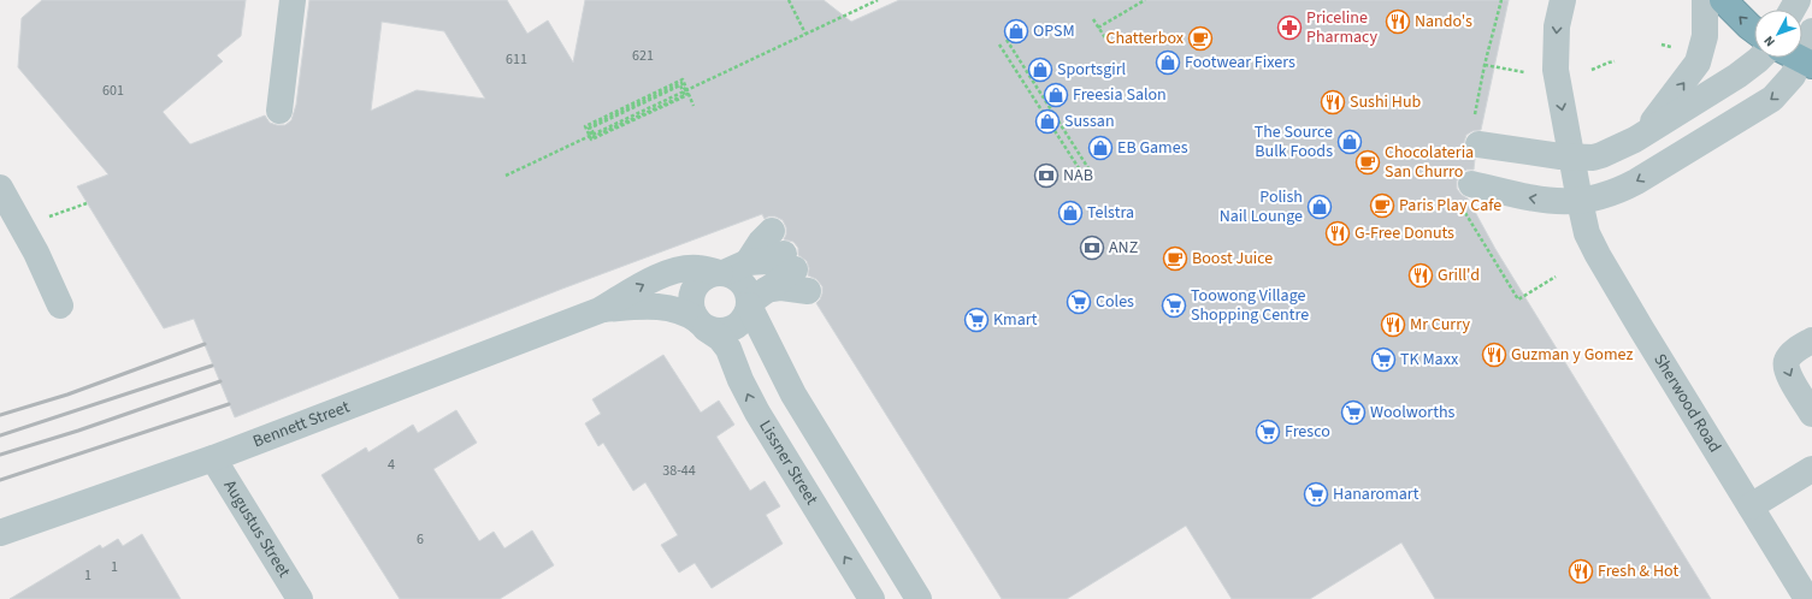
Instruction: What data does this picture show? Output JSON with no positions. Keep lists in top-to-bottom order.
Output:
{
  "streets": {
    "street": [
      "Sherwood Road",
      "Bennett Street",
      "Lissner Street",
      "Augustus Street"
    ]
  },
  "crossings": [
    ["Bennett Street", "Lissner Street"],
    ["Bennett Street", "Augustus Street"]
  ],
  "places": {
    "restaurant": [
      "Nando's",
      "Sushi Hub",
      "G-Free Donuts",
      "Grill'd",
      "Mr Curry",
      "Guzman y Gomez",
      "Fresh & Hot"
    ],
    "pharmacy": ["Priceline Pharmacy"],
    "shop": [
      "OPSM",
      "Footwear Fixers",
      "Sportsgirl",
      "Freesia Salon",
      "Sussan",
      "The Source Bulk Foods",
      "EB Games",
      "Polish Nail Lounge",
      "Telstra"
    ],
    "cafe": [
      "Chatterbox",
      "Chocolateria San Churro",
      "Paris Play Cafe",
      "Boost Juice"
    ],
    "bank": ["NAB", "ANZ"],
    "supermarket": [
      "Coles",
      "Toowong Village Shopping Centre",
      "Kmart",
      "TK Maxx",
      "Woolworths",
      "Fresco",
      "Hanaromart"
    ]
  },
  "house_numbers": [
    "621",
    "611",
    "601",
    "4",
    "38-44",
    "6",
    "1",
    "1"
  ],
  "north": "bottom left"
}
